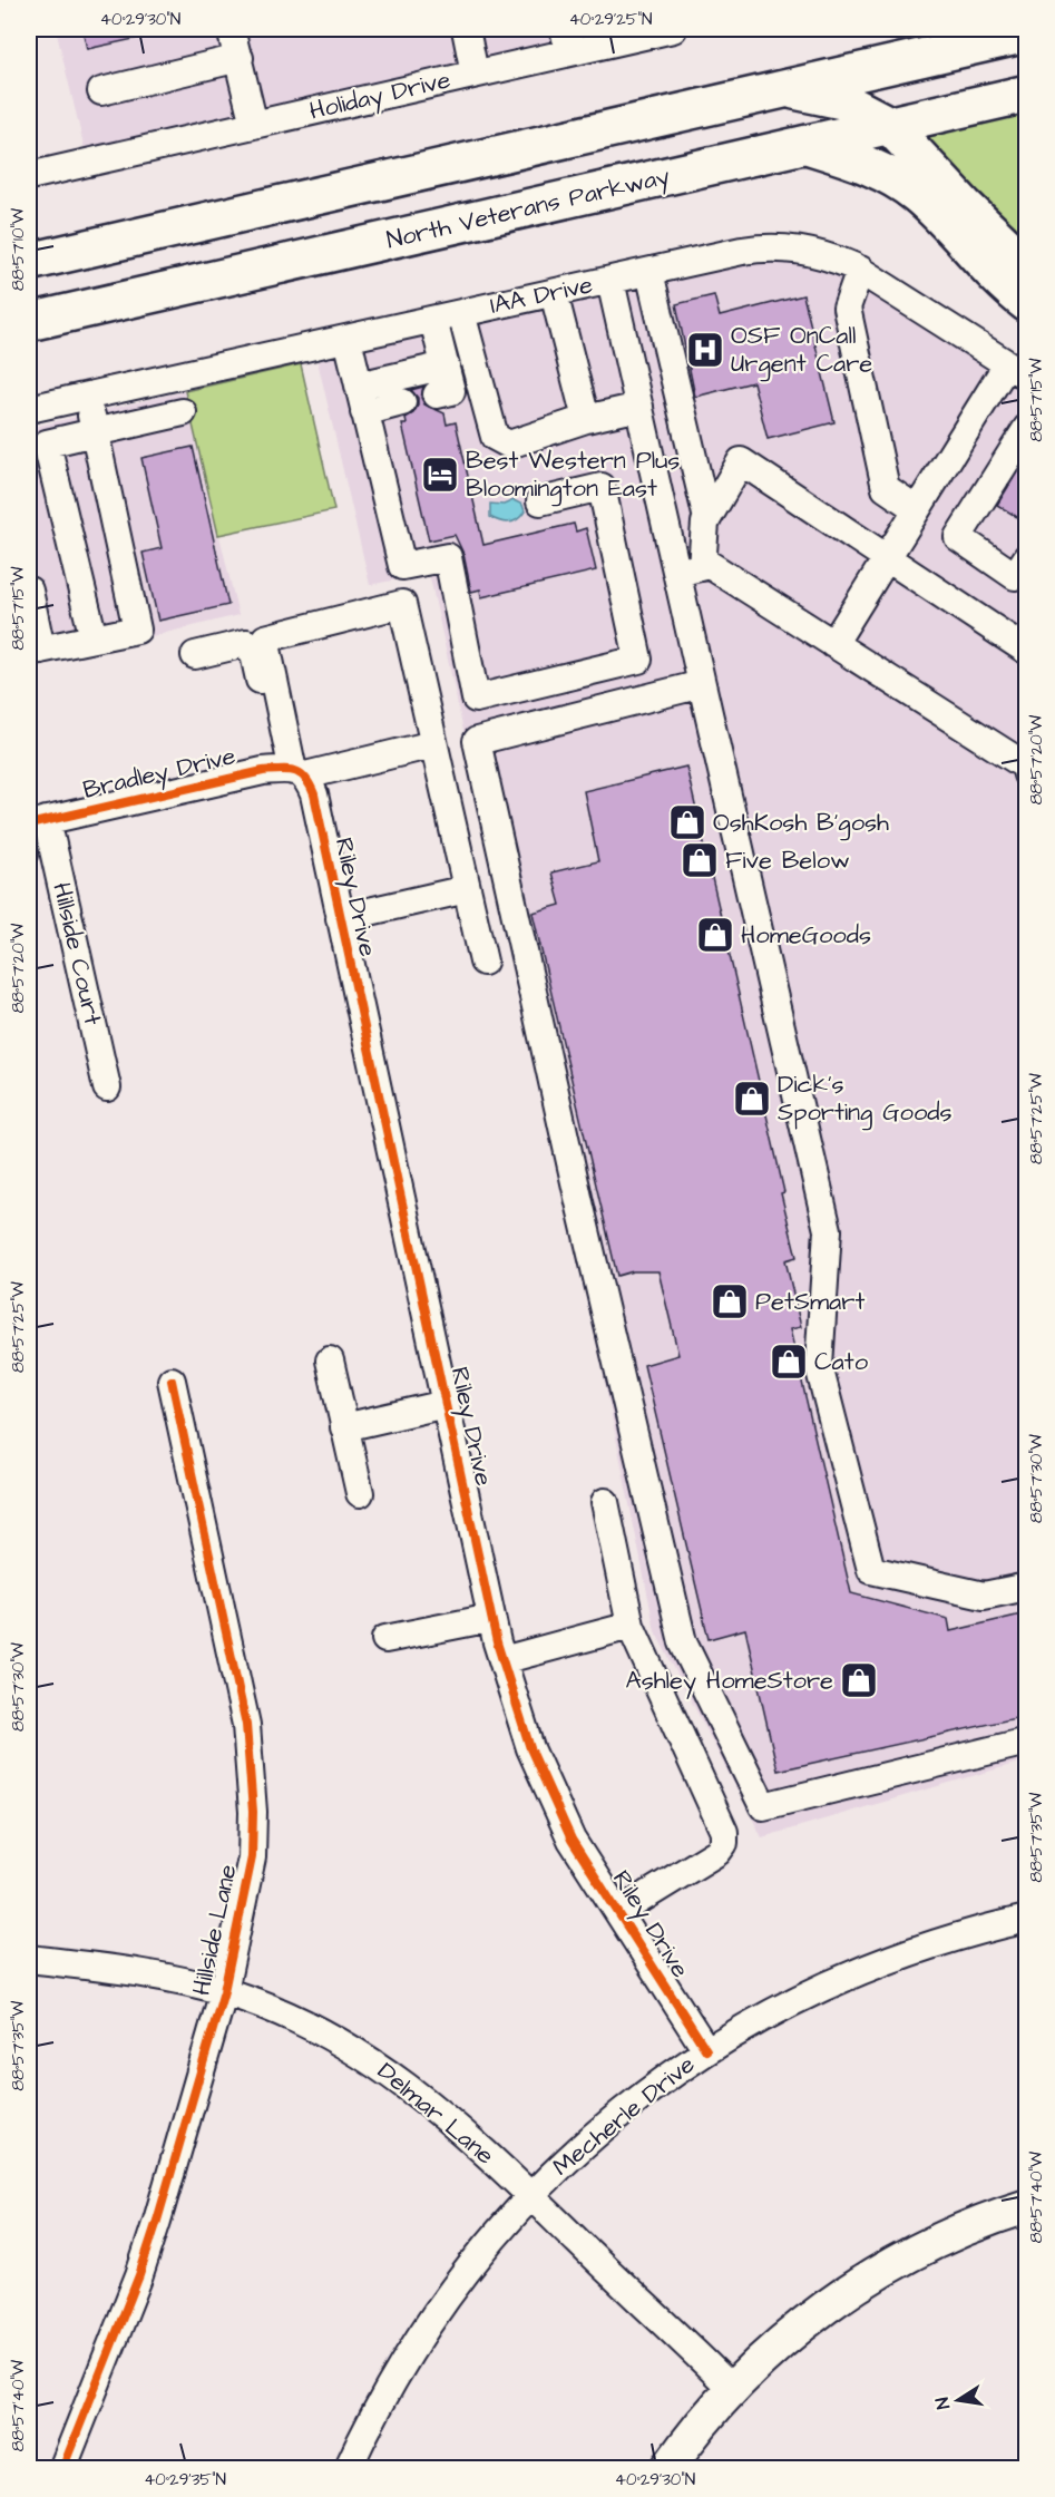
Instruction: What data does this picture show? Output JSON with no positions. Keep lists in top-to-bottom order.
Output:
{
  "streets": {
    "highway": ["North Veterans Parkway"],
    "street": [
      "Holiday Drive",
      "IAA Drive",
      "Bradley Drive",
      "Riley Drive",
      "Hillside Court",
      "Hillside Lane",
      "Delmar Lane",
      "Mecherle Drive"
    ]
  },
  "crossings": [
    ["Bradley Drive", "Riley Drive"],
    ["Bradley Drive", "Hillside Court"],
    ["Riley Drive", "Mecherle Drive"],
    ["Hillside Lane", "Delmar Lane"],
    ["Delmar Lane", "Mecherle Drive"]
  ],
  "places": {
    "hospital": ["OSF OnCall Urgent Care"],
    "hotel": ["Best Western Plus Bloomington East"],
    "shop": [
      "OshKosh B'gosh",
      "Five Below",
      "HomeGoods",
      "Dick's Sporting Goods",
      "PetSmart",
      "Cato",
      "Ashley HomeStore"
    ]
  },
  "north": "left",
  "coordinates": [
    "40°29'30\"N",
    "40°29'25\"N",
    "88°57'10\"W",
    "88°57'15\"W",
    "88°57'20\"W",
    "88°57'25\"W",
    "88°57'30\"W",
    "88°57'35\"W",
    "88°57'40\"W",
    "40°29'35\"N"
  ]
}
